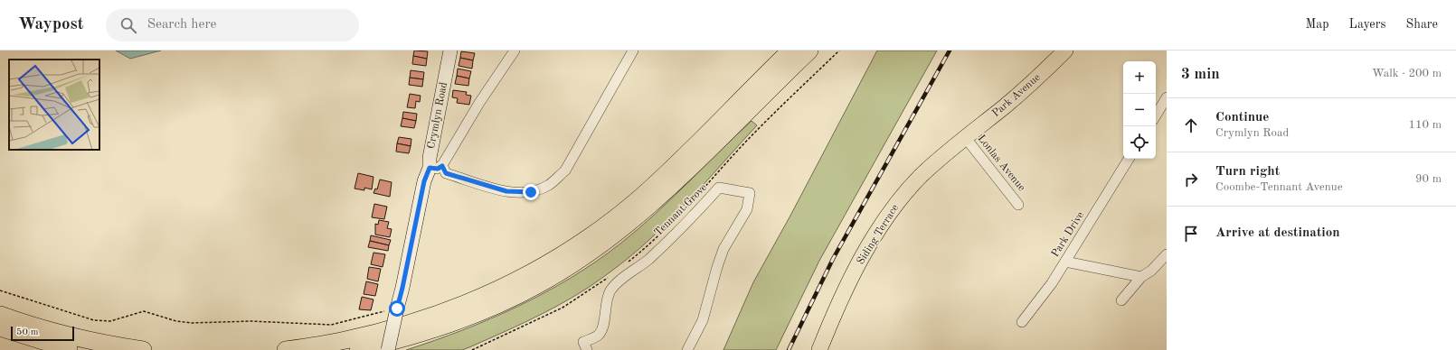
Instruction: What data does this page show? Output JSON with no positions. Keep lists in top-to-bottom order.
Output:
{
  "streets": {
    "main road": ["Park Avenue", "Siding Terrace"],
    "street": [
      "Crymlyn Road",
      "Lonlas Avenue",
      "Tennant Grove",
      "Park Drive"
    ]
  },
  "crossings": [
    ["Park Avenue", "Lonlas Avenue"],
    ["Park Avenue", "Siding Terrace"],
    ["Lonlas Avenue", "Siding Terrace"]
  ],
  "scale_bar": "50 m",
  "page": {
    "header": "Waypost",
    "search": "Search here",
    "nav": ["Map", "Layers", "Share"],
    "heading": ["3 min", "Walk · 200 m"],
    "map_buttons": ["+", "−"],
    "list": [
      ["Continue", "Crymlyn Road", "110 m"],
      ["Turn right", "Coombe-Tennant Avenue", "90 m"],
      "Arrive at destination"
    ],
    "scale": "50 m"
  }
}
